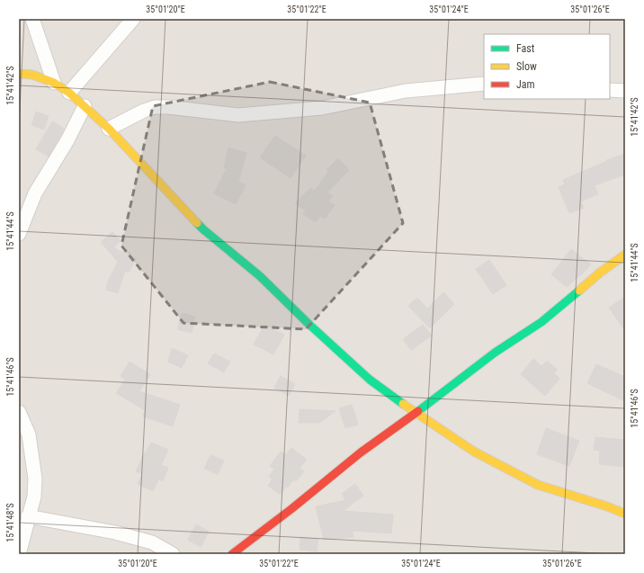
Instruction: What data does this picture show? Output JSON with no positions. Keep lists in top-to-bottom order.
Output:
{
  "legend": ["Fast", "Slow", "Jam"],
  "coordinates": [
    "35°01'20\"E",
    "35°01'22\"E",
    "35°01'24\"E",
    "35°01'26\"E",
    "15°41'42\"S",
    "15°41'44\"S",
    "15°41'46\"S",
    "15°41'48\"S"
  ]
}
